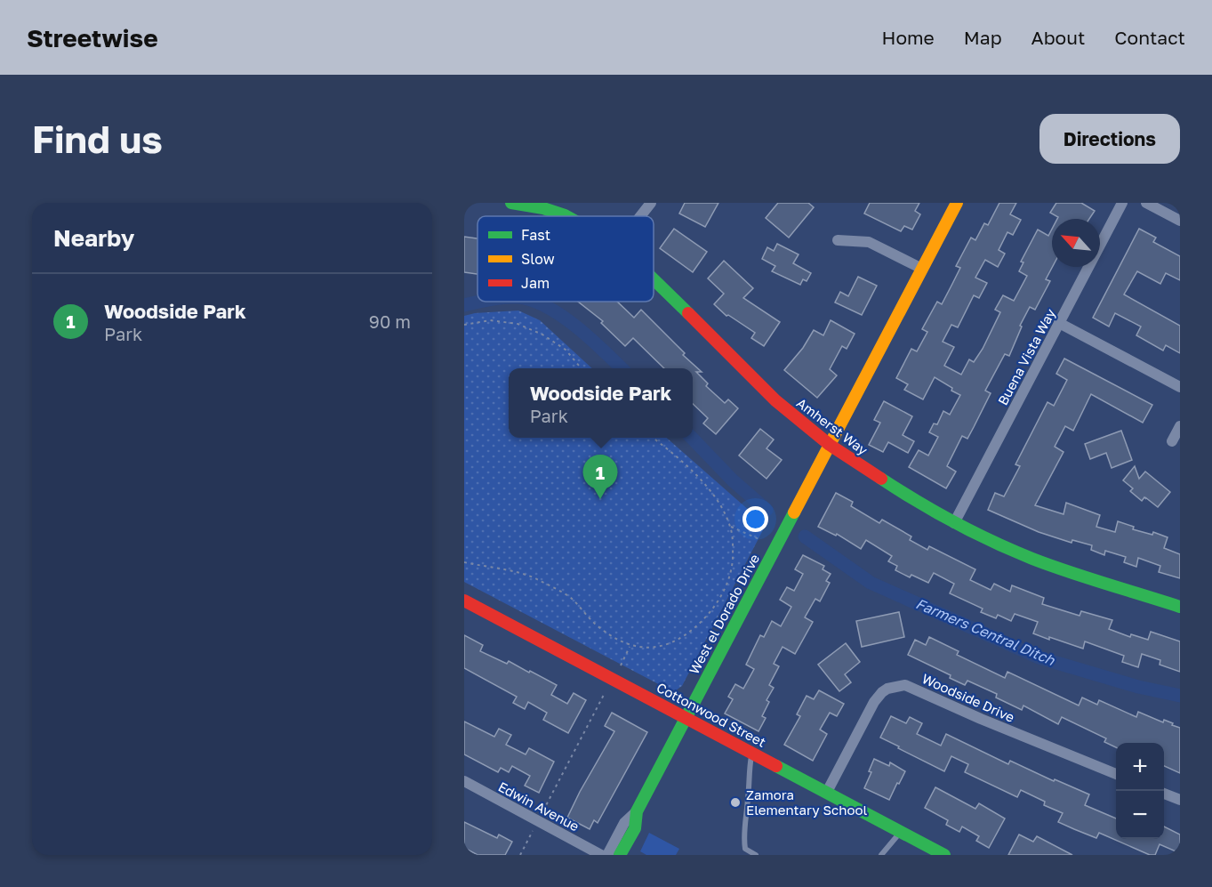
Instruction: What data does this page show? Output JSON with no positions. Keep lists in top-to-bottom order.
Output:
{
  "streets": {
    "street": [
      "Buena Vista Way",
      "Amherst Way",
      "West el Dorado Drive",
      "Woodside Drive",
      "Cottonwood Street",
      "Edwin Avenue"
    ]
  },
  "crossings": [
    ["Buena Vista Way", "Amherst Way"],
    ["Amherst Way", "West el Dorado Drive"],
    ["West el Dorado Drive", "Cottonwood Street"],
    ["Woodside Drive", "Cottonwood Street"]
  ],
  "water": ["Farmers Central Ditch"],
  "places": ["Zamora Elementary School"],
  "legend": ["Fast", "Slow", "Jam"],
  "north": "top left",
  "page": {
    "header": "Streetwise",
    "nav": [
      "Home",
      "Map",
      "About",
      "Contact"
    ],
    "buttons": "Directions",
    "title": "Find us",
    "heading": "Nearby",
    "list": [
      {
        "mark": "1",
        "name": "Woodside Park",
        "note": "Park",
        "value": "90 m"
      }
    ],
    "popup": ["Woodside Park", "Park"],
    "pins": "1",
    "map_buttons": ["+", "−"]
  }
}
